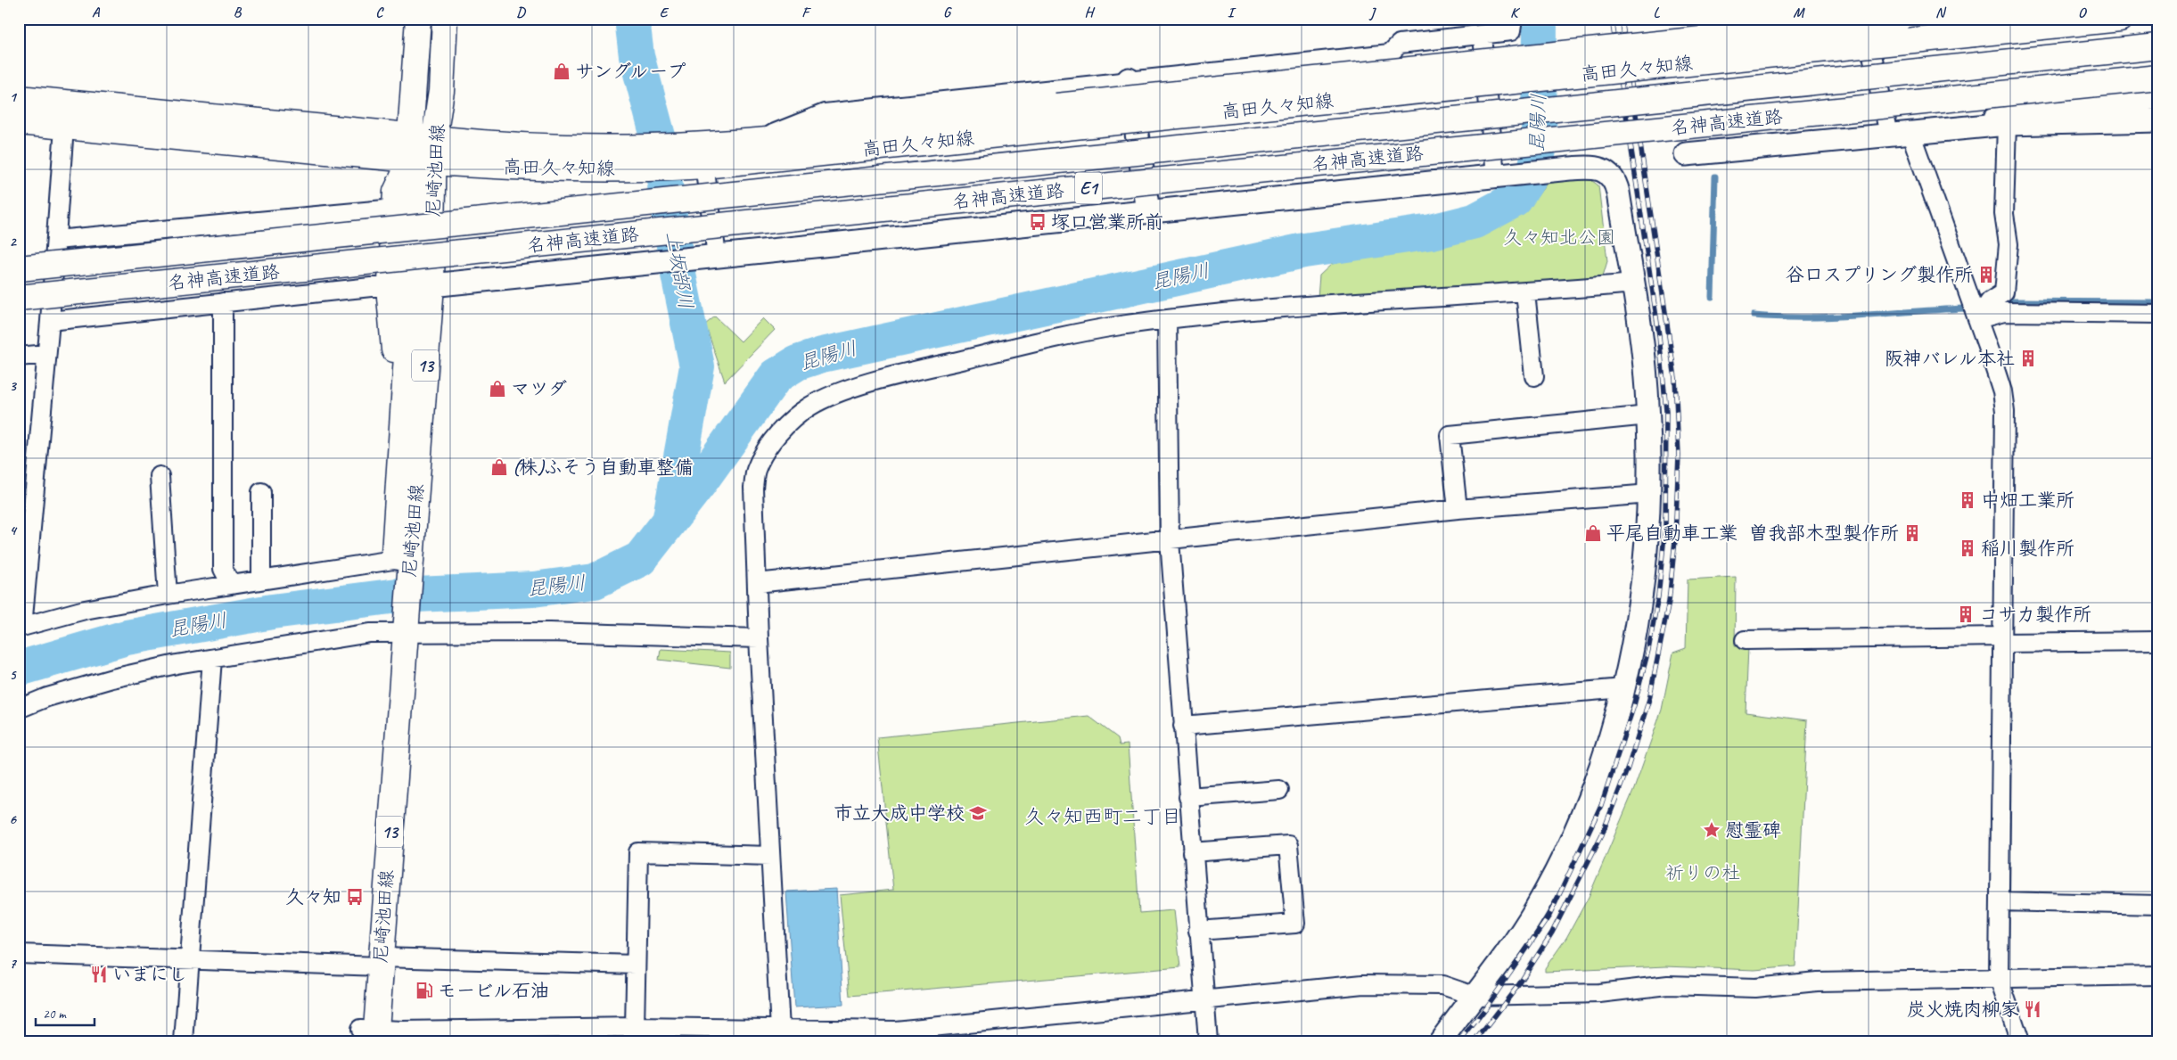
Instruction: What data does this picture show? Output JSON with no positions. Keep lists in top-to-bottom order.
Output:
{
  "streets": {
    "main road": [
      "高田久々知線",
      "名神高速道路",
      "尼崎池田線",
      "E1",
      "13"
    ]
  },
  "crossings": [
    ["高田久々知線", "尼崎池田線"]
  ],
  "districts": ["久々知西町二丁目"],
  "water": ["昆陽川", "上坂部川"],
  "parks": ["久々知北公園", "祈りの杜"],
  "places": {
    "shop": [
      "サングループ",
      "マツダ",
      "(株)ふそう自動車整備",
      "平尾自動車工業"
    ],
    "bus stop": ["塚口営業所前", "久々知"],
    "building": [
      "谷口スプリング製作所",
      "阪神バレル本社",
      "中畑工業所",
      "曽我部木型製作所",
      "稲川製作所",
      "コサカ製作所"
    ],
    "school or university": ["市立大成中学校"],
    "place": ["慰霊碑"],
    "restaurant": ["いまにし", "炭火焼肉柳家"],
    "fuel station": ["モービル石油"]
  },
  "scale_bar": "20 m",
  "grid": {
    "columns": [
      "A",
      "B",
      "C",
      "D",
      "E",
      "F",
      "G",
      "H",
      "I",
      "J",
      "K",
      "L",
      "M",
      "N",
      "O"
    ],
    "rows": [
      "1",
      "2",
      "3",
      "4",
      "5",
      "6",
      "7"
    ]
  }
}
